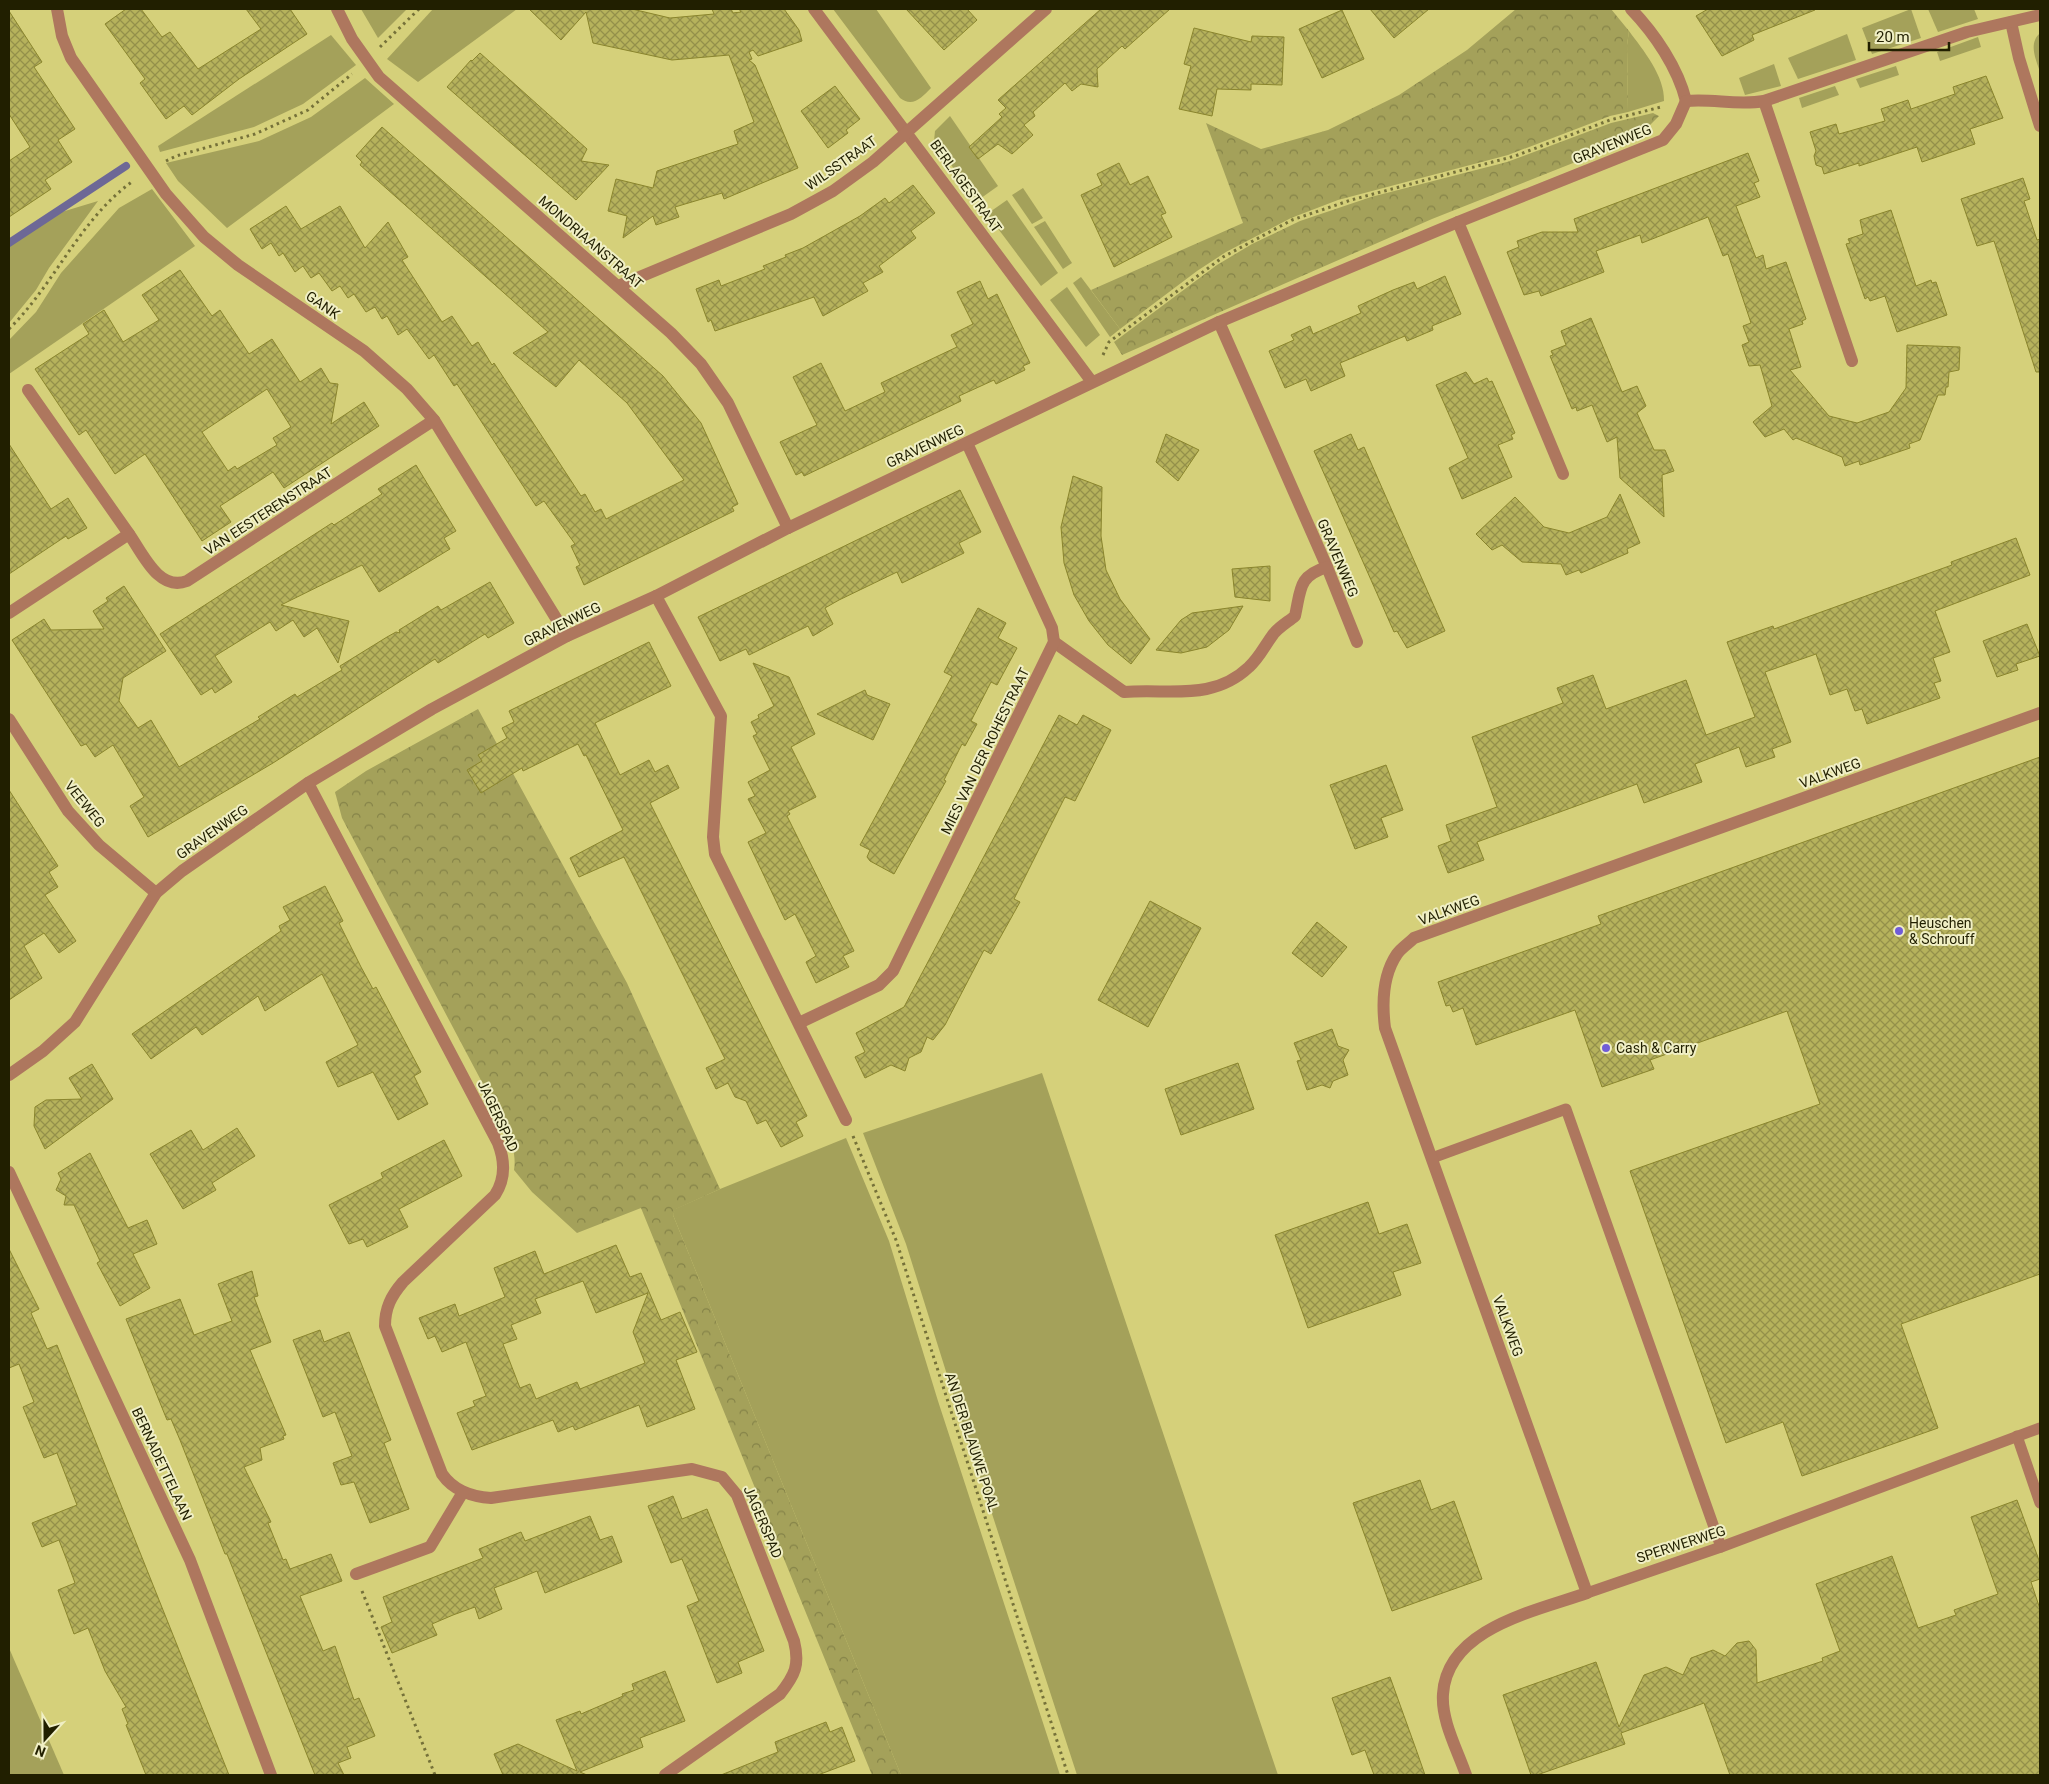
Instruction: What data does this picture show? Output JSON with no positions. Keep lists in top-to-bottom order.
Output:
{
  "streets": {
    "street": [
      "GRAVENWEG",
      "WILSSTRAAT",
      "BERLAGESTRAAT",
      "MONDRIAANSTRAAT",
      "GANK",
      "VAN EESTERENSTRAAT",
      "MIES VAN DER ROHESTRAAT",
      "VALKWEG",
      "VEEWEG",
      "JAGERSPAD",
      "BERNADETTELAAN",
      "SPERWERWEG"
    ],
    "path": ["AN DER BLAUWE POAL"]
  },
  "crossings": [
    ["GRAVENWEG", "BERLAGESTRAAT"],
    ["GRAVENWEG", "MONDRIAANSTRAAT"],
    ["GRAVENWEG", "GANK"],
    ["GRAVENWEG", "VEEWEG"],
    ["GRAVENWEG", "JAGERSPAD"],
    ["WILSSTRAAT", "BERLAGESTRAAT"],
    ["WILSSTRAAT", "MONDRIAANSTRAAT"],
    ["GANK", "VAN EESTERENSTRAAT"],
    ["VALKWEG", "SPERWERWEG"]
  ],
  "places": ["Heuschen & Schrouff", "Cash & Carry"],
  "scale_bar": "20 m",
  "north": "bottom"
}
